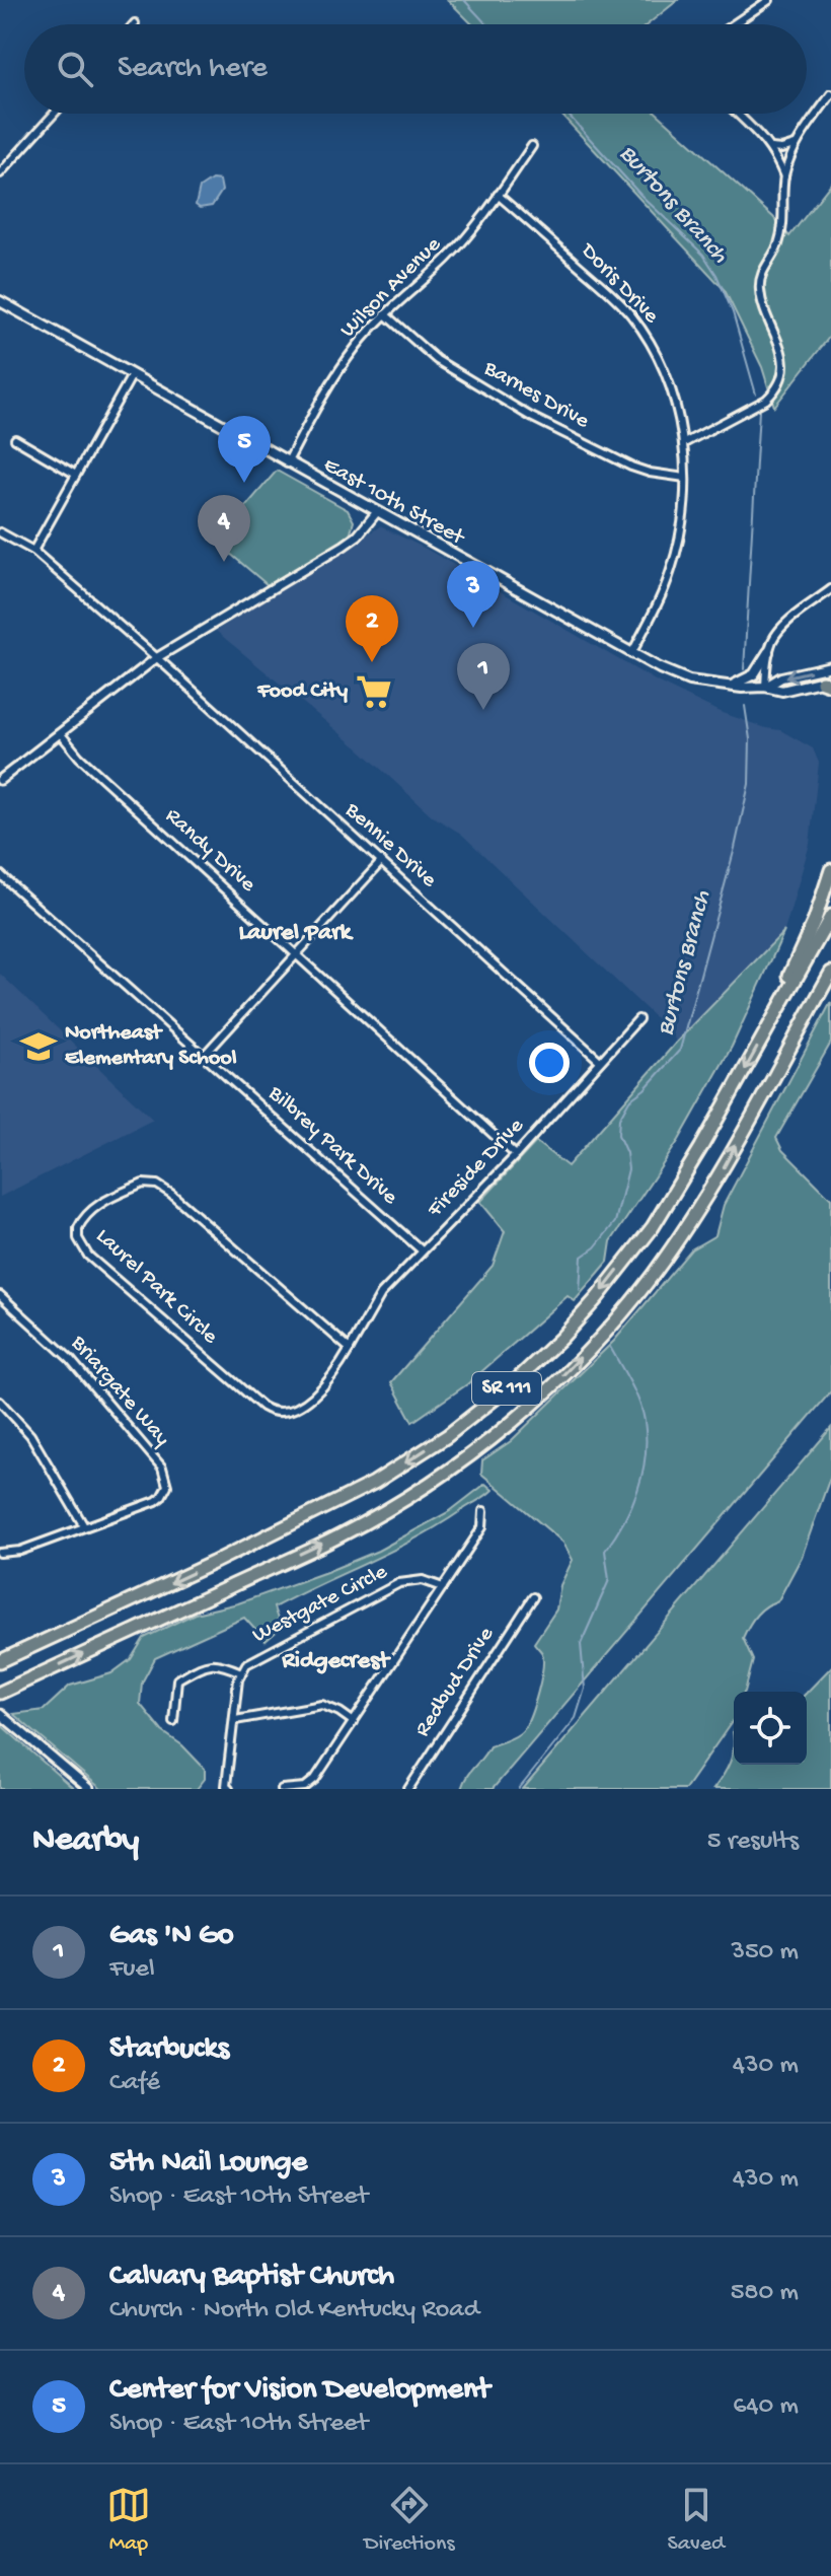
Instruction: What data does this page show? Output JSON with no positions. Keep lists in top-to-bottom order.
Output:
{
  "streets": {
    "highway": ["SR 111"],
    "main road": ["East 10th Street"],
    "street": [
      "Doris Drive",
      "Wilson Avenue",
      "Barnes Drive",
      "Bennie Drive",
      "Randy Drive",
      "Bilbrey Park Drive",
      "Fireside Drive",
      "Laurel Park Circle",
      "Briargate Way",
      "Westgate Circle",
      "Redbud Drive"
    ]
  },
  "crossings": [
    ["Doris Drive", "Wilson Avenue"],
    ["Doris Drive", "Barnes Drive"],
    ["Doris Drive", "East 10th Street"],
    ["Wilson Avenue", "Barnes Drive"],
    ["Wilson Avenue", "East 10th Street"],
    ["Bennie Drive", "Fireside Drive"],
    ["Randy Drive", "Fireside Drive"],
    ["Bilbrey Park Drive", "Fireside Drive"],
    ["Fireside Drive", "Laurel Park Circle"]
  ],
  "districts": ["Laurel Park", "Ridgecrest"],
  "water": ["Burtons Branch"],
  "places": {
    "supermarket": ["Food City"],
    "school or university": ["Northeast Elementary School"]
  },
  "page": {
    "search": "Search here",
    "pins": [
      "5",
      "4",
      "3",
      "2",
      "1"
    ],
    "heading": ["Nearby", "5 results"],
    "list": [
      {
        "mark": "1",
        "name": "Gas 'N Go",
        "note": "Fuel",
        "value": "350 m"
      },
      {
        "mark": "2",
        "name": "Starbucks",
        "note": "Café",
        "value": "430 m"
      },
      {
        "mark": "3",
        "name": "5th Nail Lounge",
        "note": "Shop · East 10th Street",
        "value": "430 m"
      },
      {
        "mark": "4",
        "name": "Calvary Baptist Church",
        "note": "Church · North Old Kentucky Road",
        "value": "580 m"
      },
      {
        "mark": "5",
        "name": "Center for Vision Development",
        "note": "Shop · East 10th Street",
        "value": "640 m"
      }
    ],
    "nav": ["Map", "Directions", "Saved"]
  }
}
